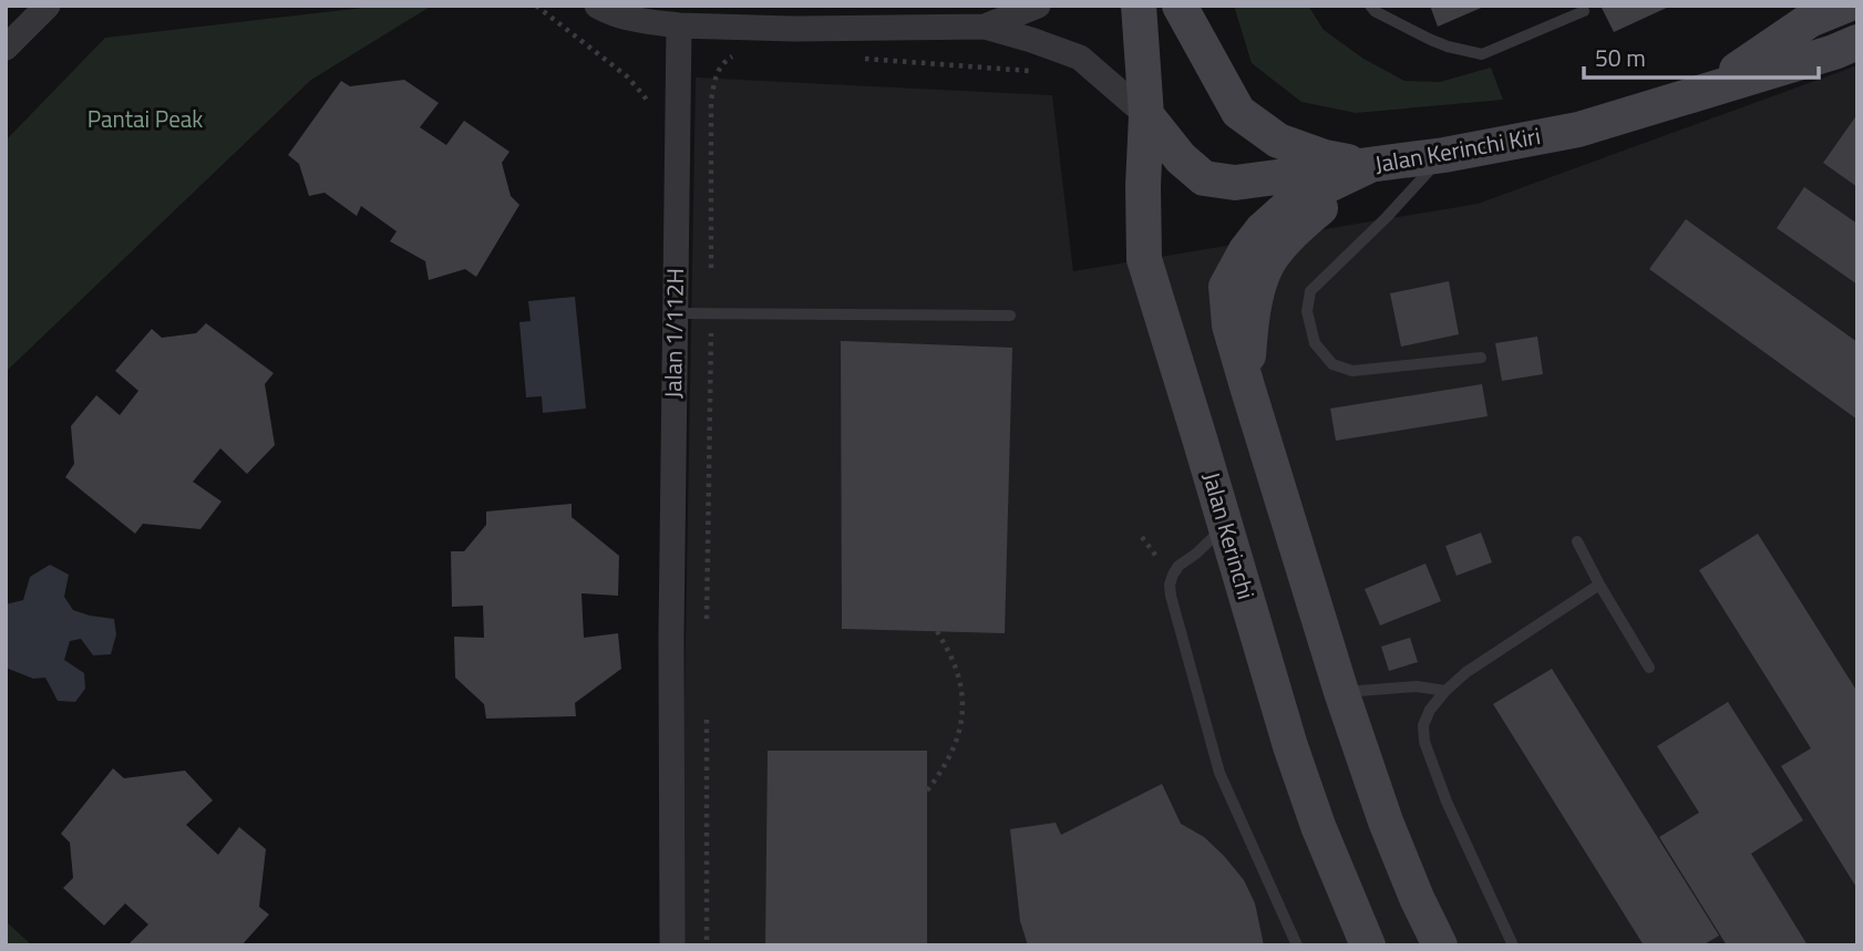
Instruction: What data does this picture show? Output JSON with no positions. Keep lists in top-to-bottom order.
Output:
{
  "streets": {
    "main road": ["Jalan Kerinchi Kiri", "Jalan Kerinchi"],
    "street": ["Jalan 1/112H"]
  },
  "crossings": [
    ["Jalan Kerinchi Kiri", "Jalan Kerinchi"]
  ],
  "parks": ["Pantai Peak"],
  "scale_bar": "50 m"
}
